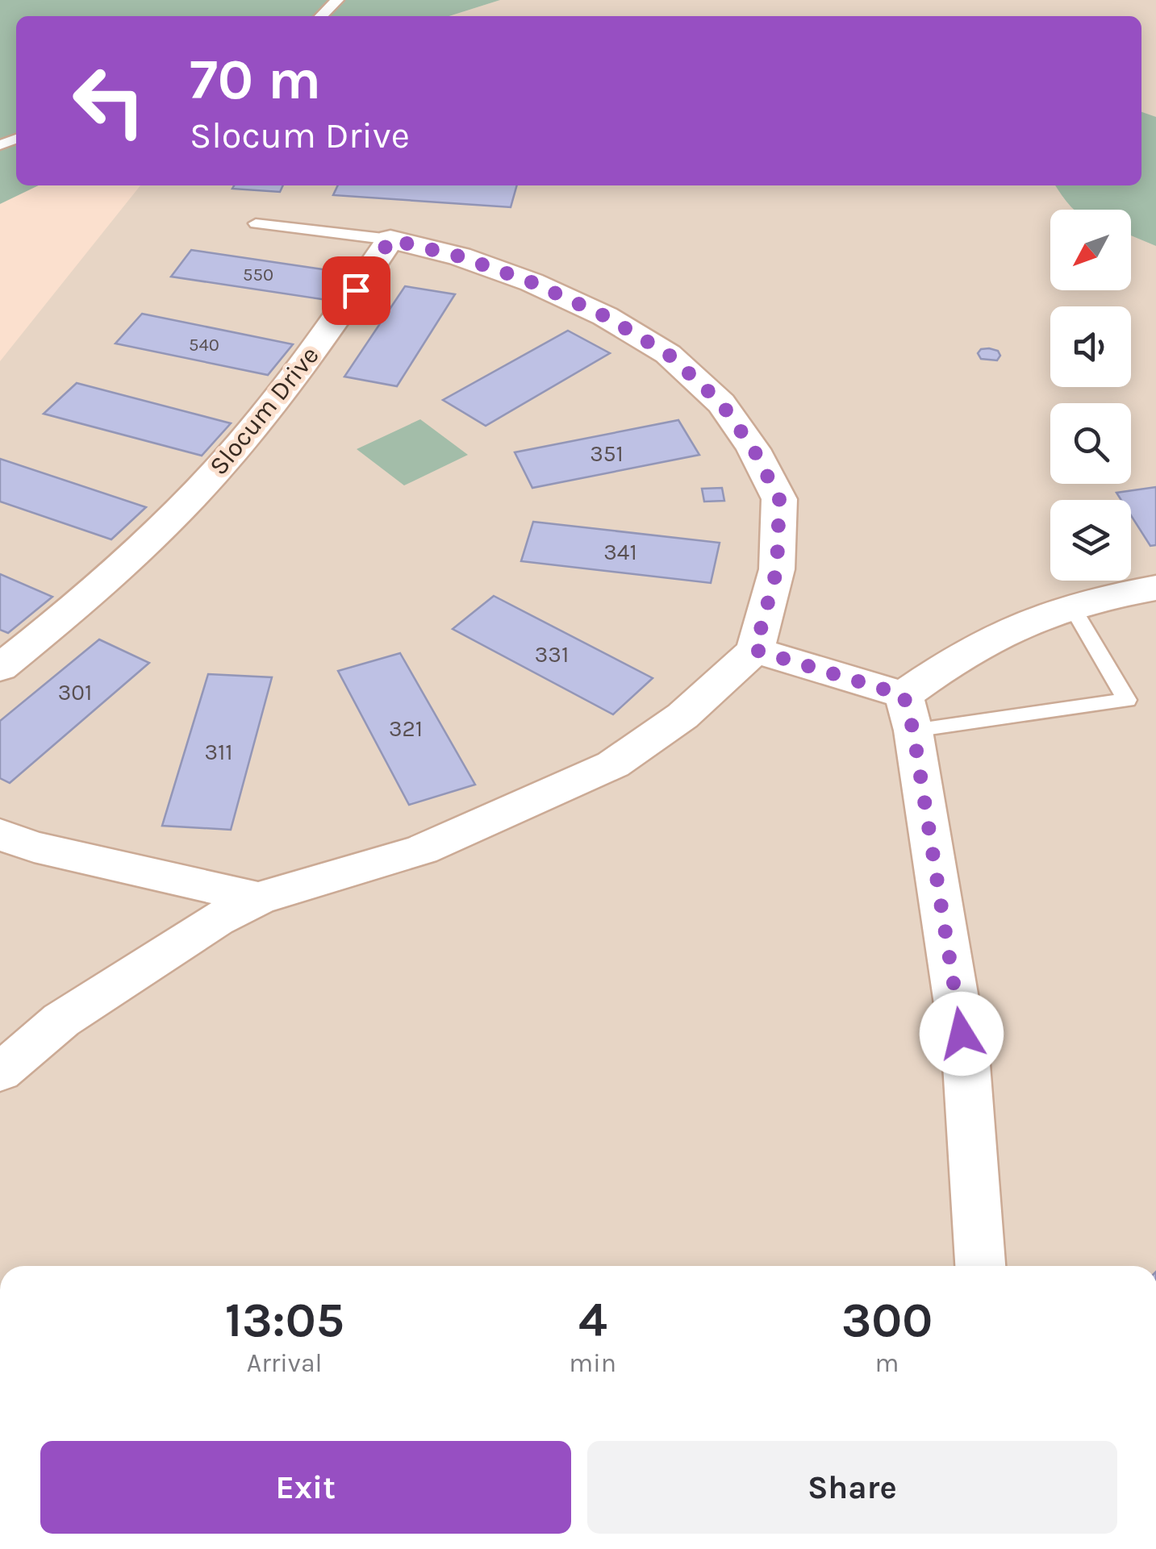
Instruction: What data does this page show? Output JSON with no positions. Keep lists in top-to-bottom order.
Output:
{
  "streets": {
    "street": ["Slocum Drive"]
  },
  "house_numbers": [
    "550",
    "540",
    "351",
    "341",
    "331",
    "301",
    "321",
    "311"
  ],
  "north": "bottom left",
  "page": {
    "turn": ["70 m", "Slocum Drive"],
    "eta": [
      "13:05",
      "Arrival",
      "4",
      "min",
      "300",
      "m"
    ],
    "buttons": ["Exit", "Share"]
  }
}
